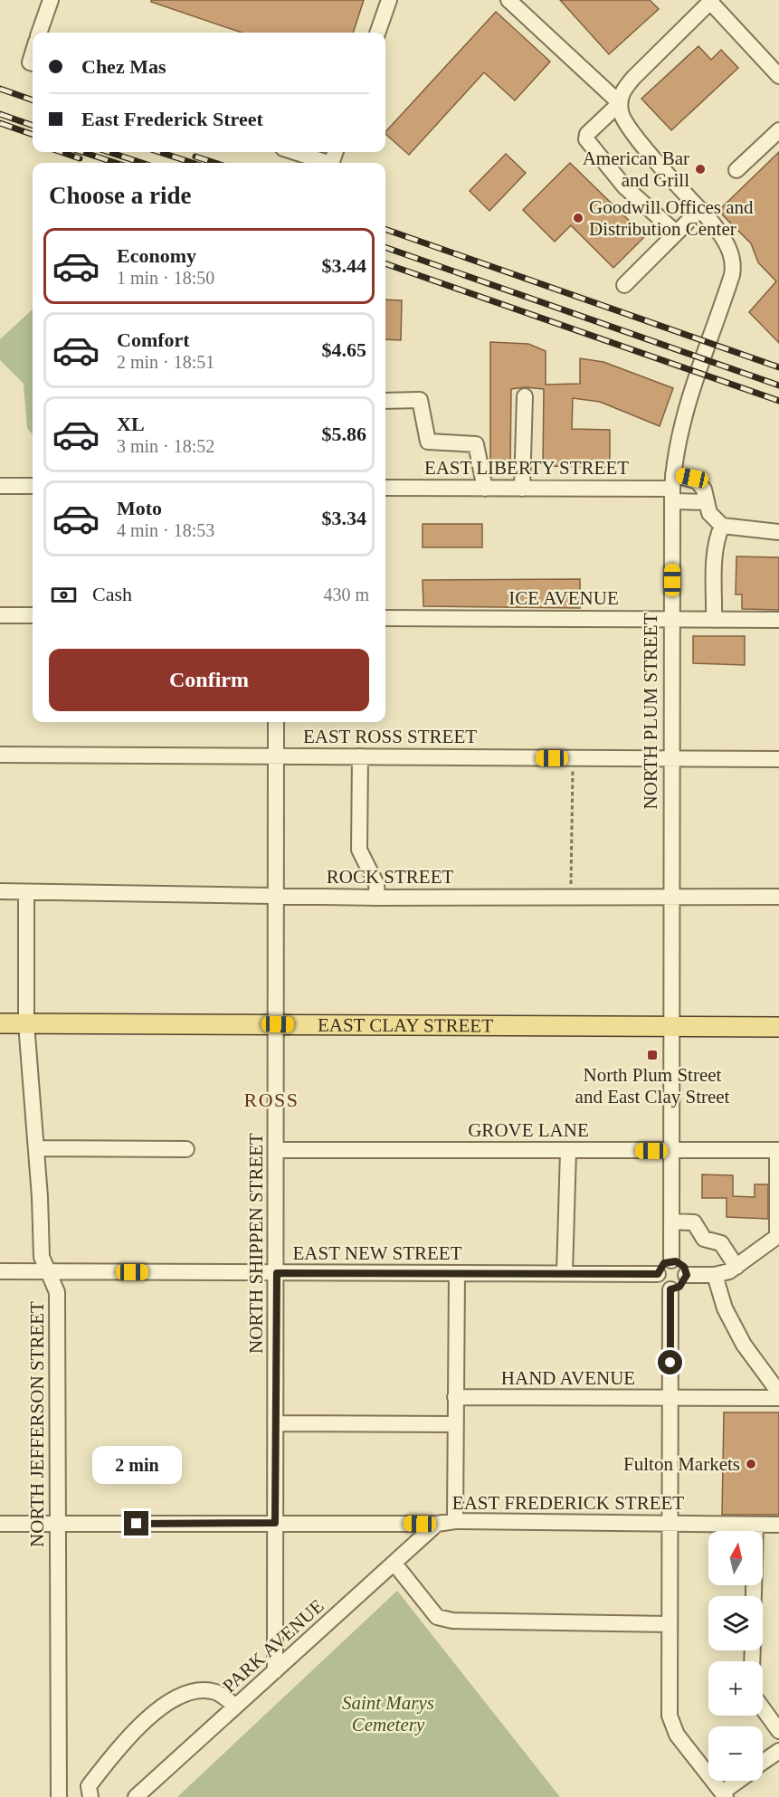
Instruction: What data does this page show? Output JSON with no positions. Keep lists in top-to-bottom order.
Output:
{
  "streets": {
    "main road": ["EAST CLAY STREET"],
    "street": [
      "EAST LIBERTY STREET",
      "ICE AVENUE",
      "NORTH PLUM STREET",
      "EAST ROSS STREET",
      "ROCK STREET",
      "GROVE LANE",
      "NORTH SHIPPEN STREET",
      "EAST NEW STREET",
      "HAND AVENUE",
      "NORTH JEFFERSON STREET",
      "EAST FREDERICK STREET",
      "PARK AVENUE"
    ]
  },
  "crossings": [
    ["EAST LIBERTY STREET", "NORTH PLUM STREET"],
    ["ICE AVENUE", "NORTH PLUM STREET"],
    ["NORTH PLUM STREET", "EAST ROSS STREET"],
    ["NORTH PLUM STREET", "ROCK STREET"],
    ["NORTH PLUM STREET", "EAST CLAY STREET"],
    ["NORTH PLUM STREET", "GROVE LANE"],
    ["NORTH PLUM STREET", "EAST NEW STREET"],
    ["EAST ROSS STREET", "NORTH SHIPPEN STREET"],
    ["ROCK STREET", "NORTH SHIPPEN STREET"],
    ["ROCK STREET", "NORTH JEFFERSON STREET"],
    ["EAST CLAY STREET", "NORTH SHIPPEN STREET"],
    ["EAST CLAY STREET", "NORTH JEFFERSON STREET"],
    ["GROVE LANE", "NORTH SHIPPEN STREET"],
    ["NORTH SHIPPEN STREET", "EAST NEW STREET"],
    ["NORTH SHIPPEN STREET", "EAST FREDERICK STREET"],
    ["NORTH SHIPPEN STREET", "PARK AVENUE"],
    ["EAST NEW STREET", "NORTH JEFFERSON STREET"],
    ["NORTH JEFFERSON STREET", "EAST FREDERICK STREET"],
    ["EAST FREDERICK STREET", "PARK AVENUE"]
  ],
  "districts": ["ROSS"],
  "parks": ["Saint Marys Cemetery"],
  "places": {
    "other": ["American Bar and Grill", "Goodwill Offices and Distribution Center", "Fulton Markets"],
    "transit": ["North Plum Street and East Clay Street"]
  },
  "north": "top",
  "page": {
    "banner": ["Chez Mas", "East Frederick Street"],
    "heading": "Choose a ride",
    "list": [
      {
        "name": "Economy",
        "note": "1 min · 18:50",
        "value": "$3.44"
      },
      {
        "name": "Comfort",
        "note": "2 min · 18:51",
        "value": "$4.65"
      },
      {
        "name": "XL",
        "note": "3 min · 18:52",
        "value": "$5.86"
      },
      {
        "name": "Moto",
        "note": "4 min · 18:53",
        "value": "$3.34"
      }
    ],
    "pay": ["Cash", "430 m"],
    "buttons": "Confirm",
    "bubble": "2 min",
    "map_buttons": ["+", "−"]
  }
}
